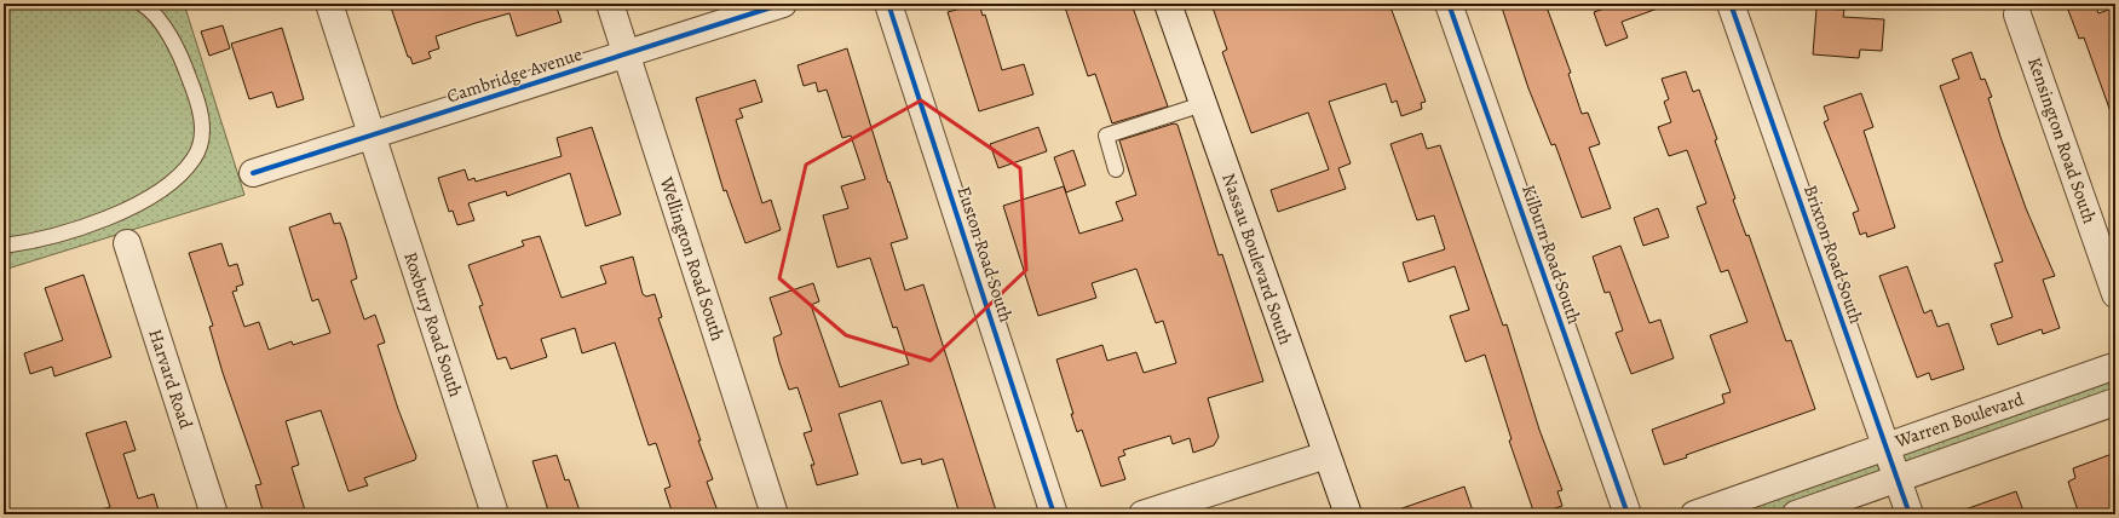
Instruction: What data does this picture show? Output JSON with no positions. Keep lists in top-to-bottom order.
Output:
{
  "streets": {
    "street": [
      "Cambridge Avenue",
      "Kensington Road South",
      "Euston Road South",
      "Kilburn Road South",
      "Brixton Road South",
      "Wellington Road South",
      "Nassau Boulevard South",
      "Roxbury Road South",
      "Harvard Road",
      "Warren Boulevard"
    ]
  },
  "crossings": [
    ["Cambridge Avenue", "Wellington Road South"],
    ["Cambridge Avenue", "Roxbury Road South"],
    ["Brixton Road South", "Warren Boulevard"]
  ]
}
